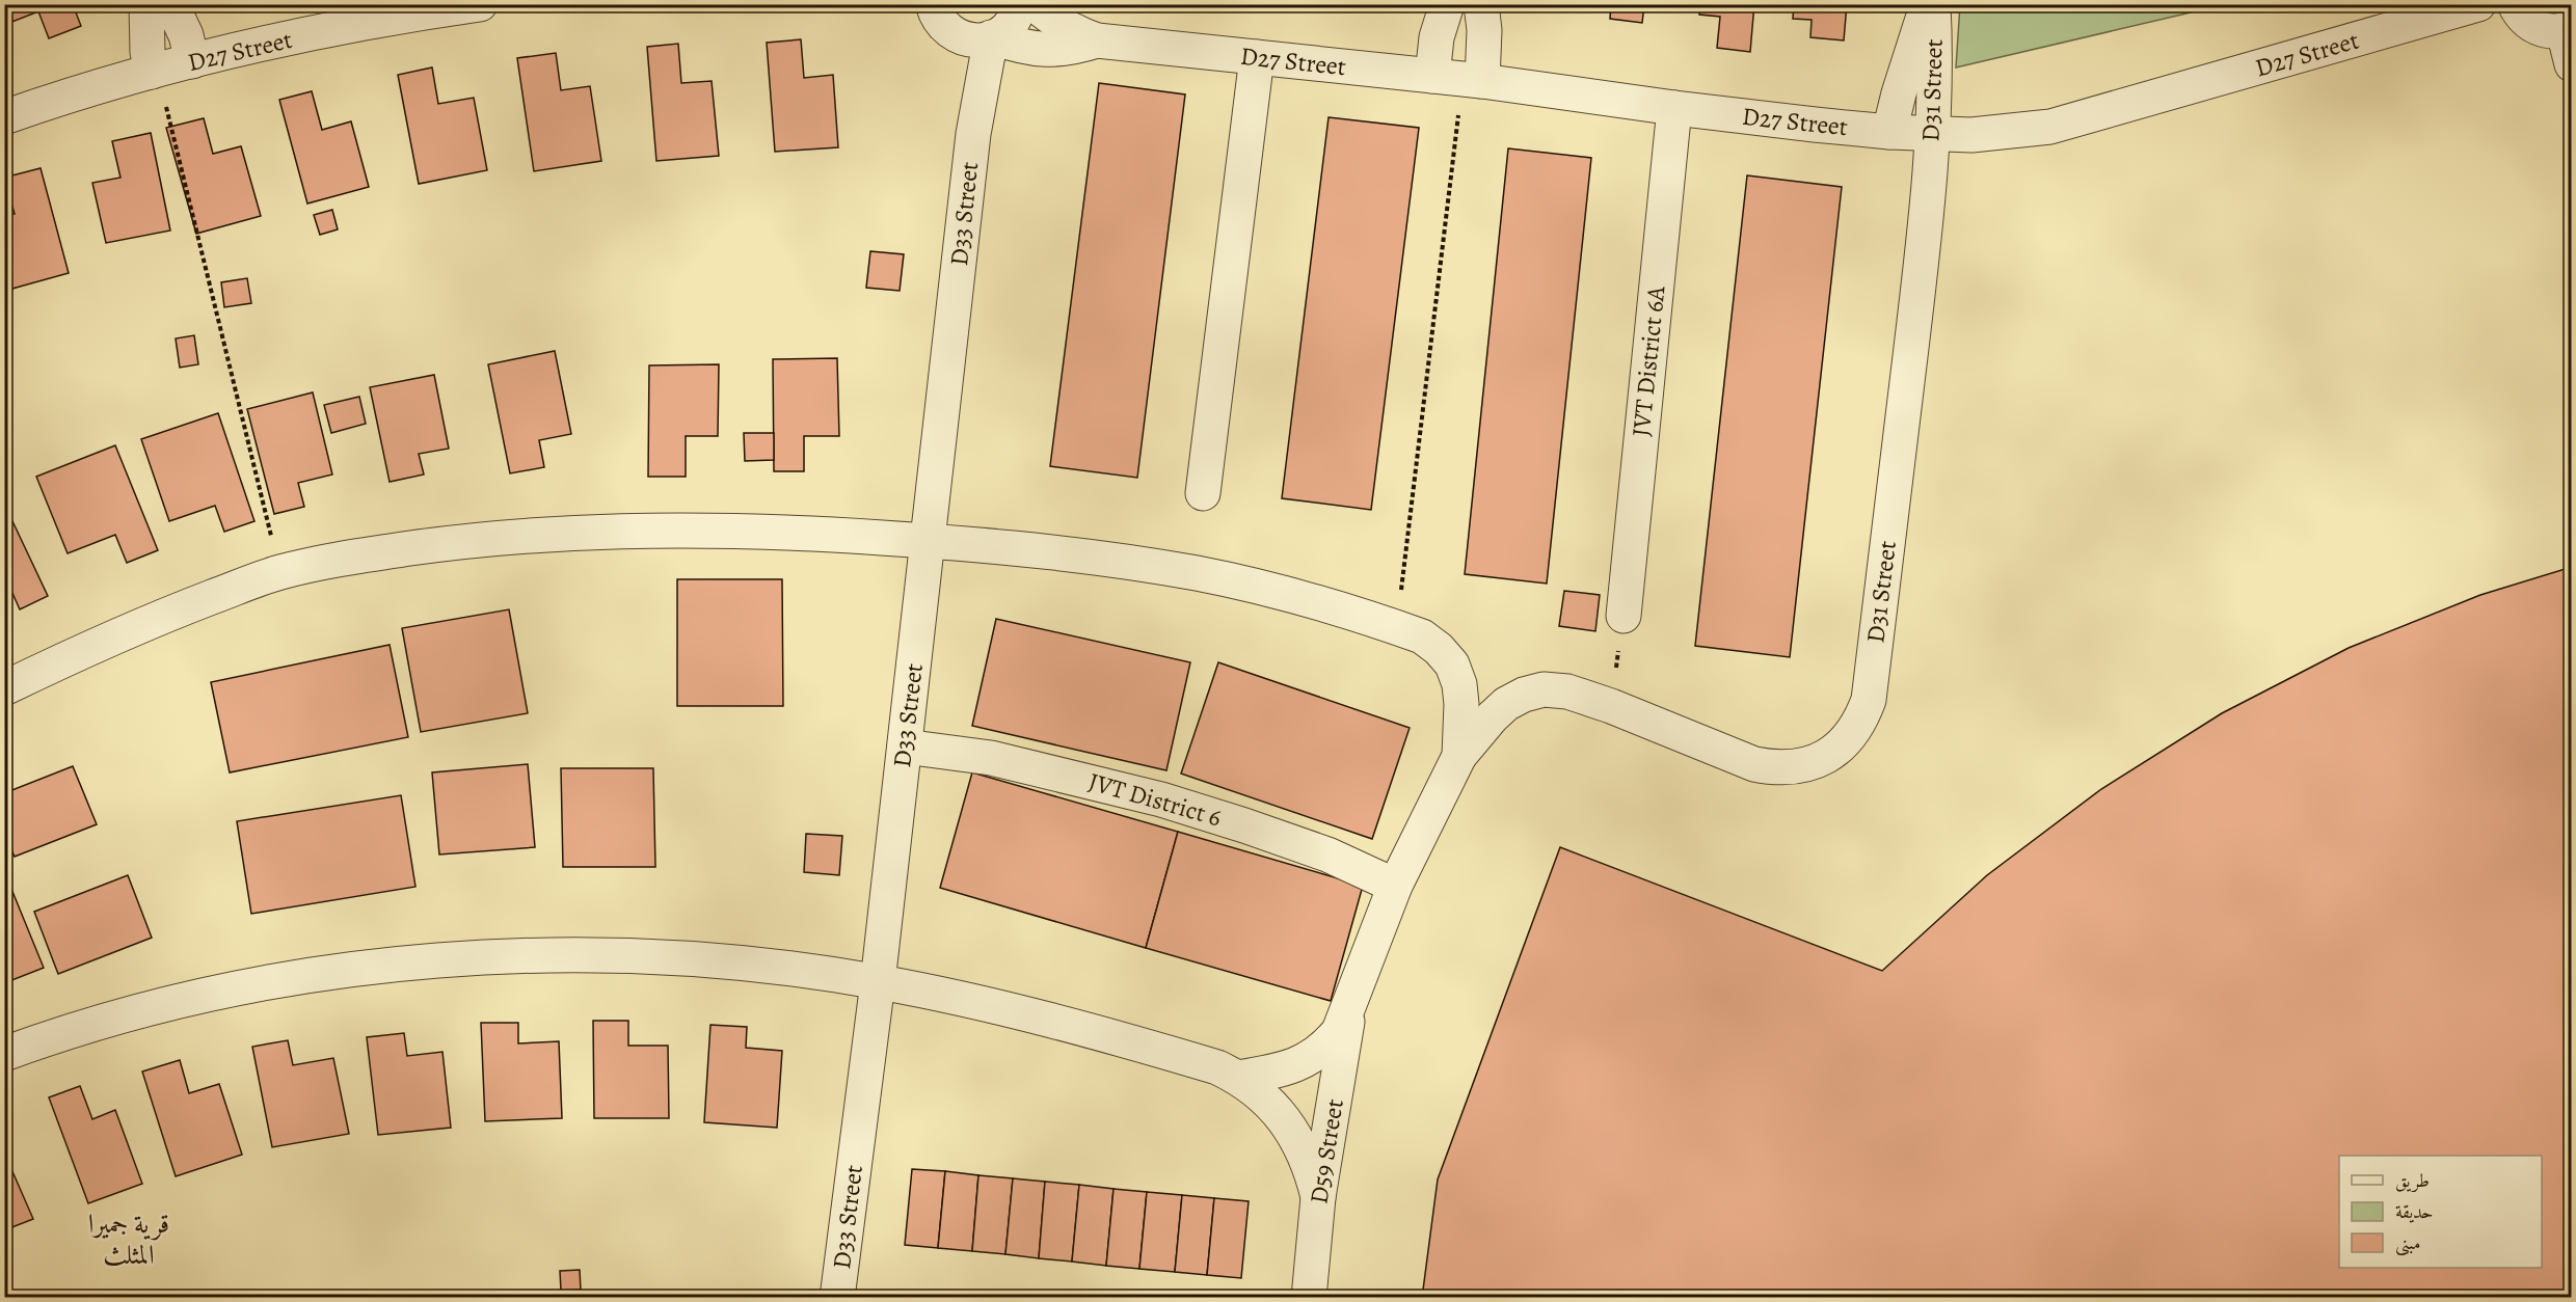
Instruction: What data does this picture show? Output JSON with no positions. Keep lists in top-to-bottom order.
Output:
{
  "streets": {
    "street": [
      "D27 Street",
      "D31 Street",
      "D33 Street",
      "JVT District 6A",
      "JVT District 6",
      "D59 Street"
    ]
  },
  "crossings": [
    ["D27 Street", "D31 Street"],
    ["D27 Street", "D33 Street"],
    ["D27 Street", "JVT District 6A"],
    ["D33 Street", "JVT District 6"]
  ],
  "districts": ["قرية جميرا المثلث"],
  "legend": ["طريق", "حديقة", "مبنى"]
}
